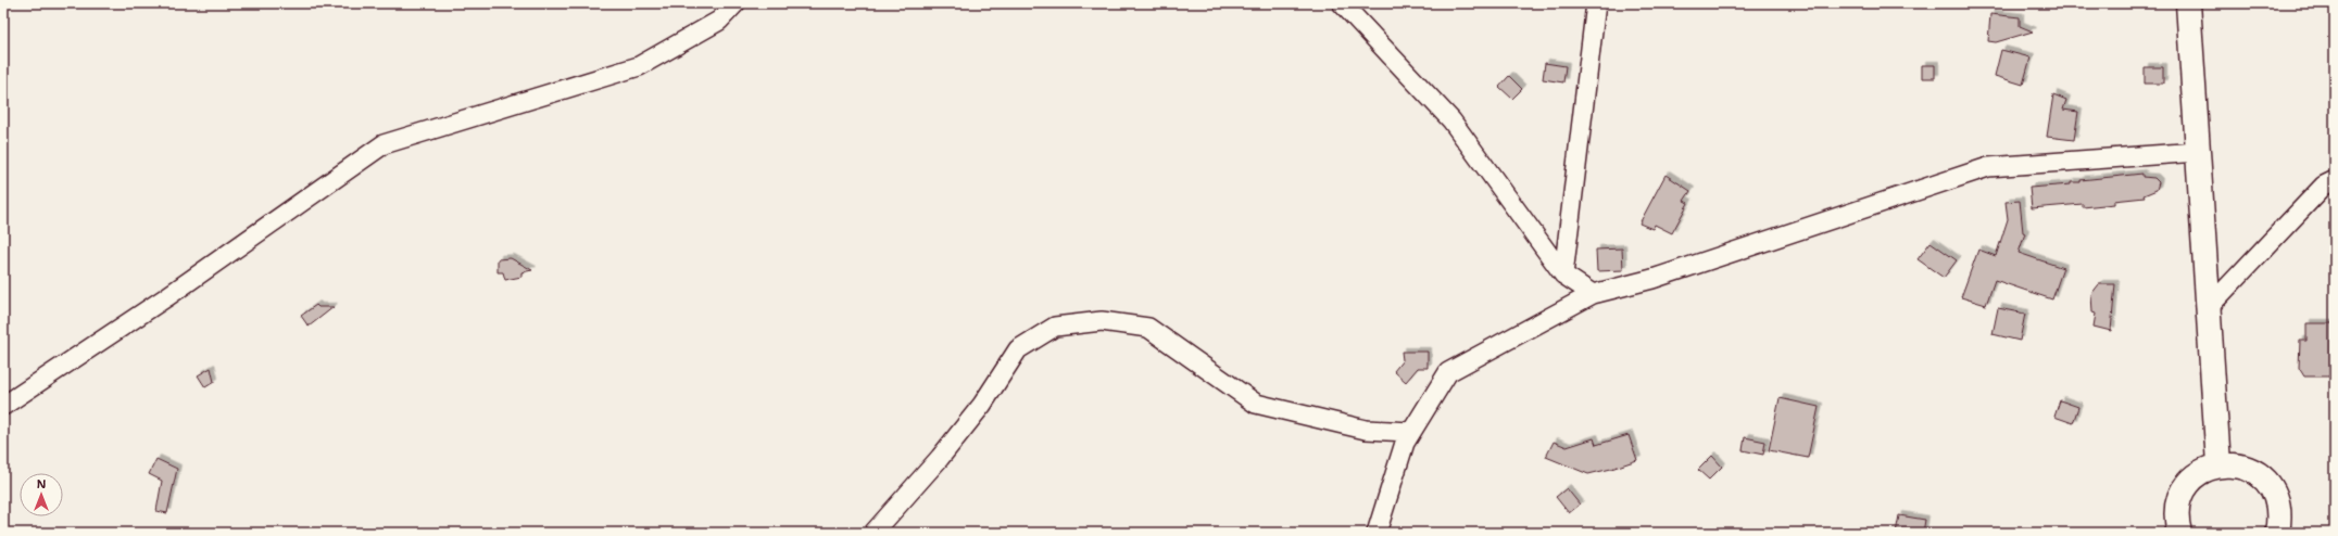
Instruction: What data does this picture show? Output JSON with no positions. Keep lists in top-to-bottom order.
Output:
{
  "north": "top"
}
